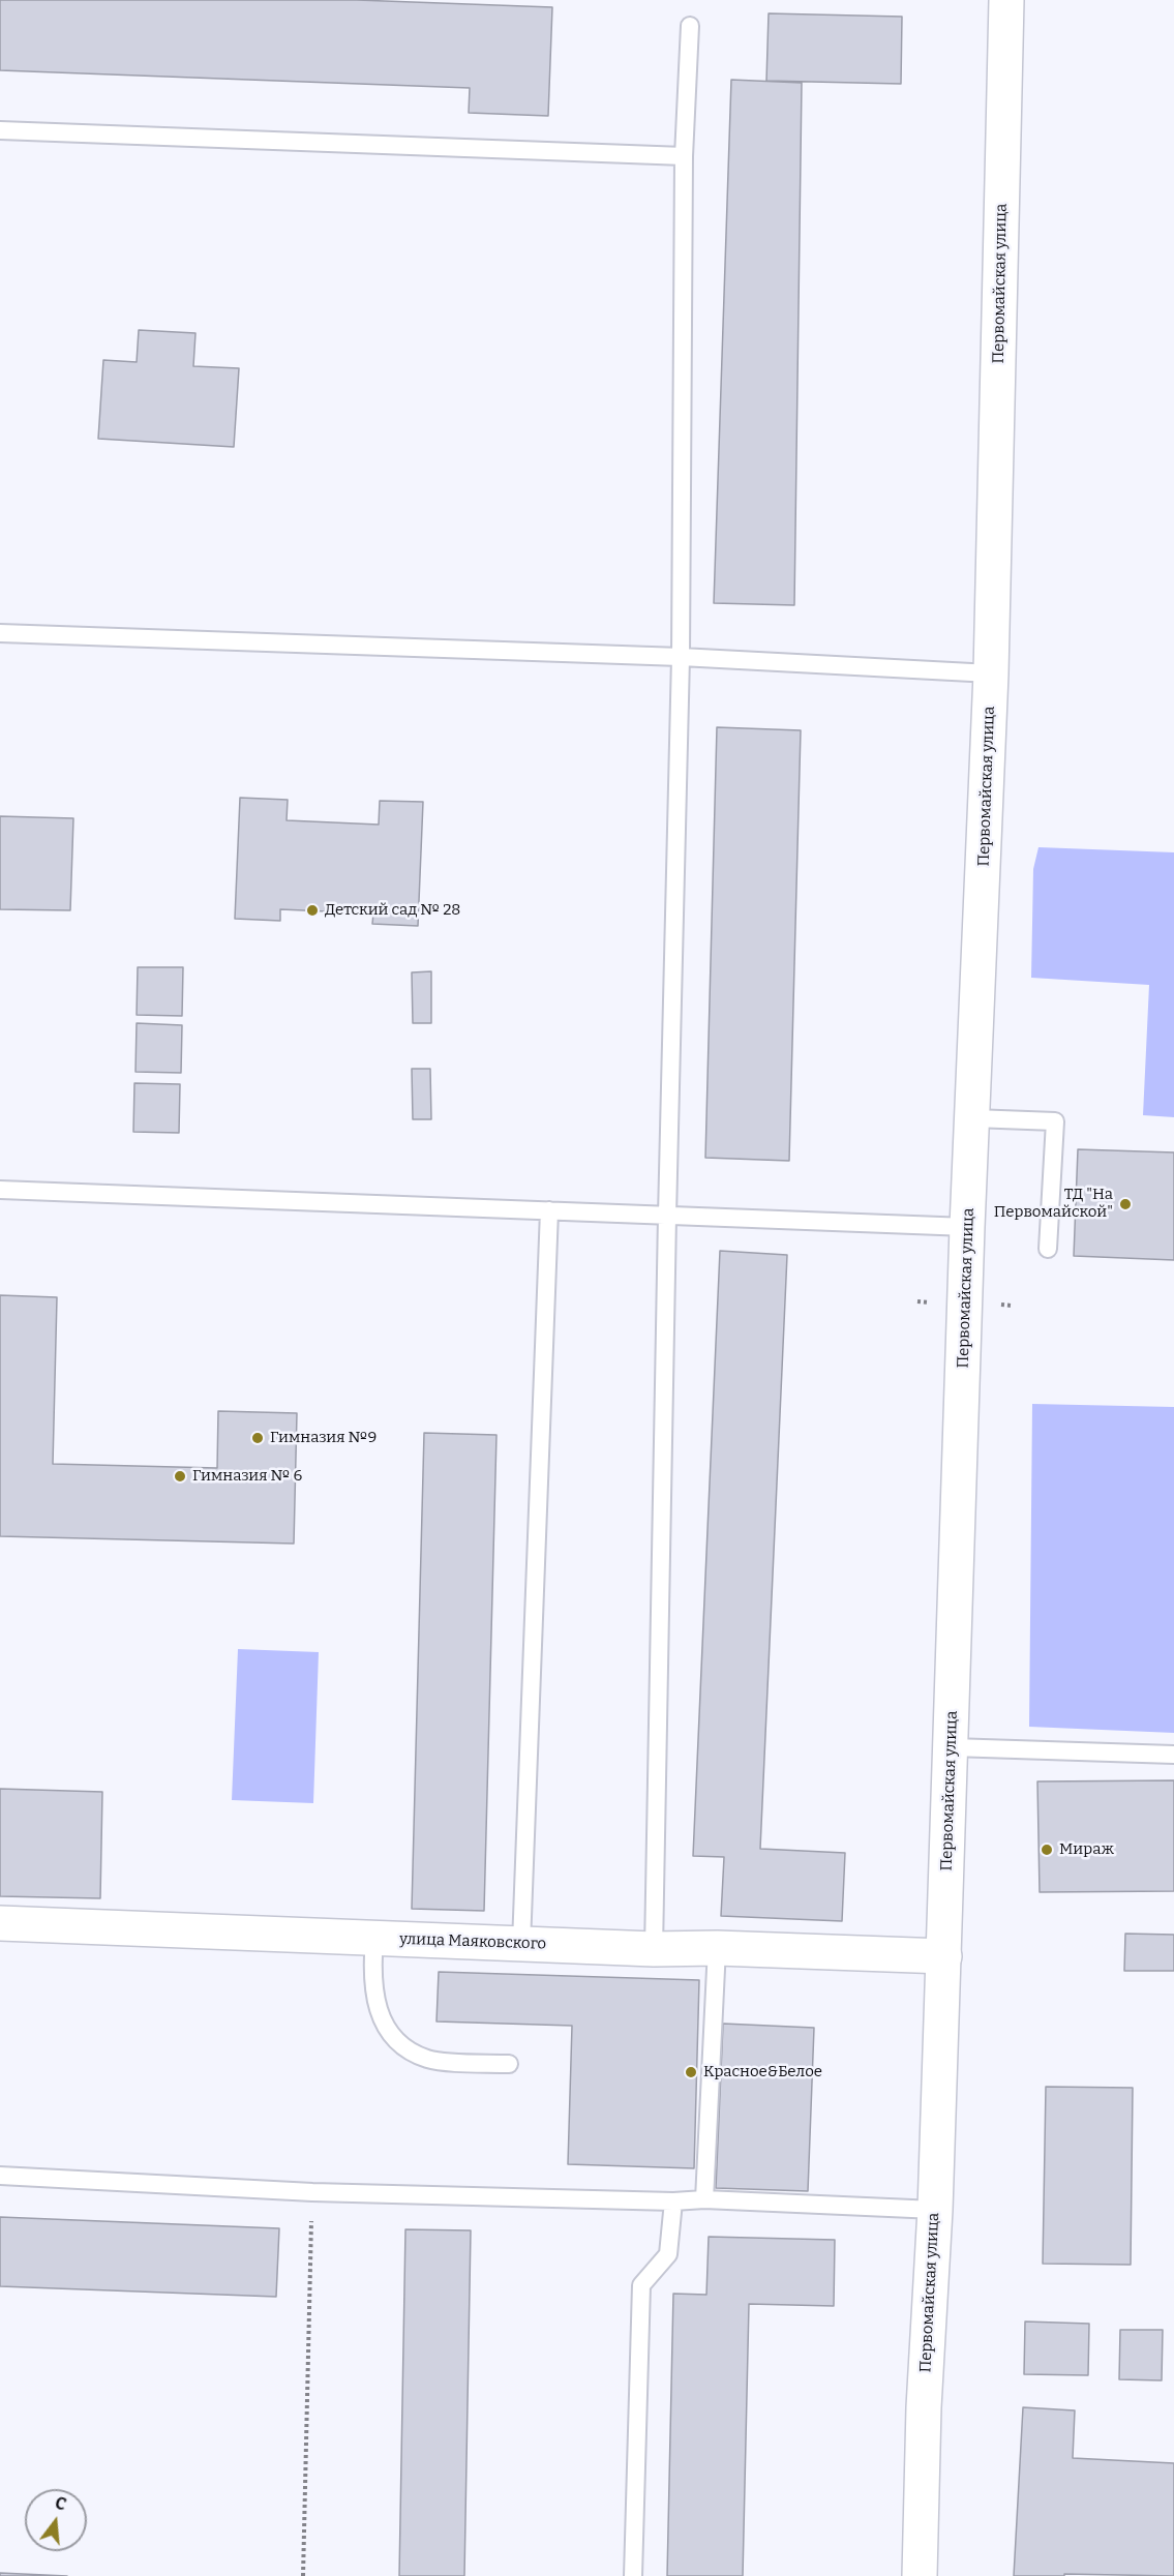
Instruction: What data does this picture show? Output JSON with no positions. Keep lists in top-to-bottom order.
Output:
{
  "streets": {
    "street": ["Первомайская улица", "улица Маяковского"]
  },
  "crossings": [
    ["Первомайская улица", "улица Маяковского"]
  ],
  "places": [
    "Детский сад № 28",
    "ТД \"На Первомайской\"",
    "Гимназия №9",
    "Гимназия № 6",
    "Мираж",
    "Красное&Белое"
  ],
  "north": "top"
}
